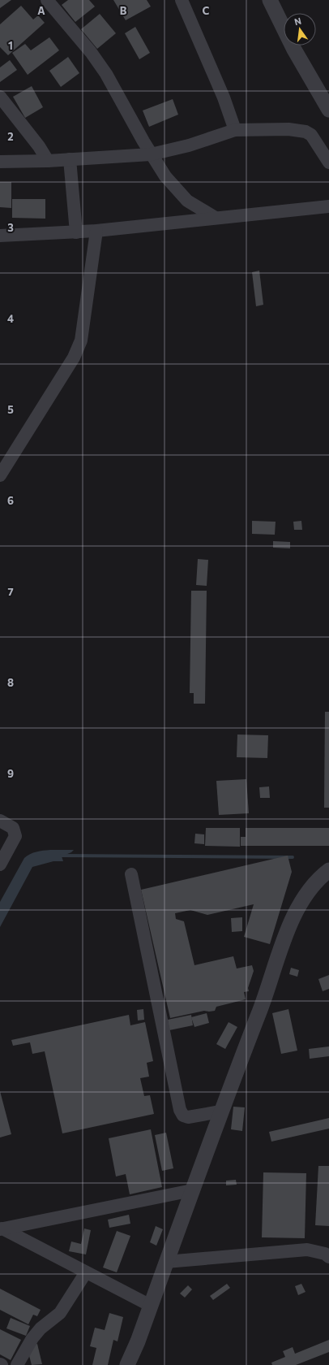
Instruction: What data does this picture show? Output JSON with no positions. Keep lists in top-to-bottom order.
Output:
{
  "north": "top",
  "grid": {
    "columns": ["A", "B", "C"],
    "rows": [
      "1",
      "2",
      "3",
      "4",
      "5",
      "6",
      "7",
      "8",
      "9"
    ]
  }
}
